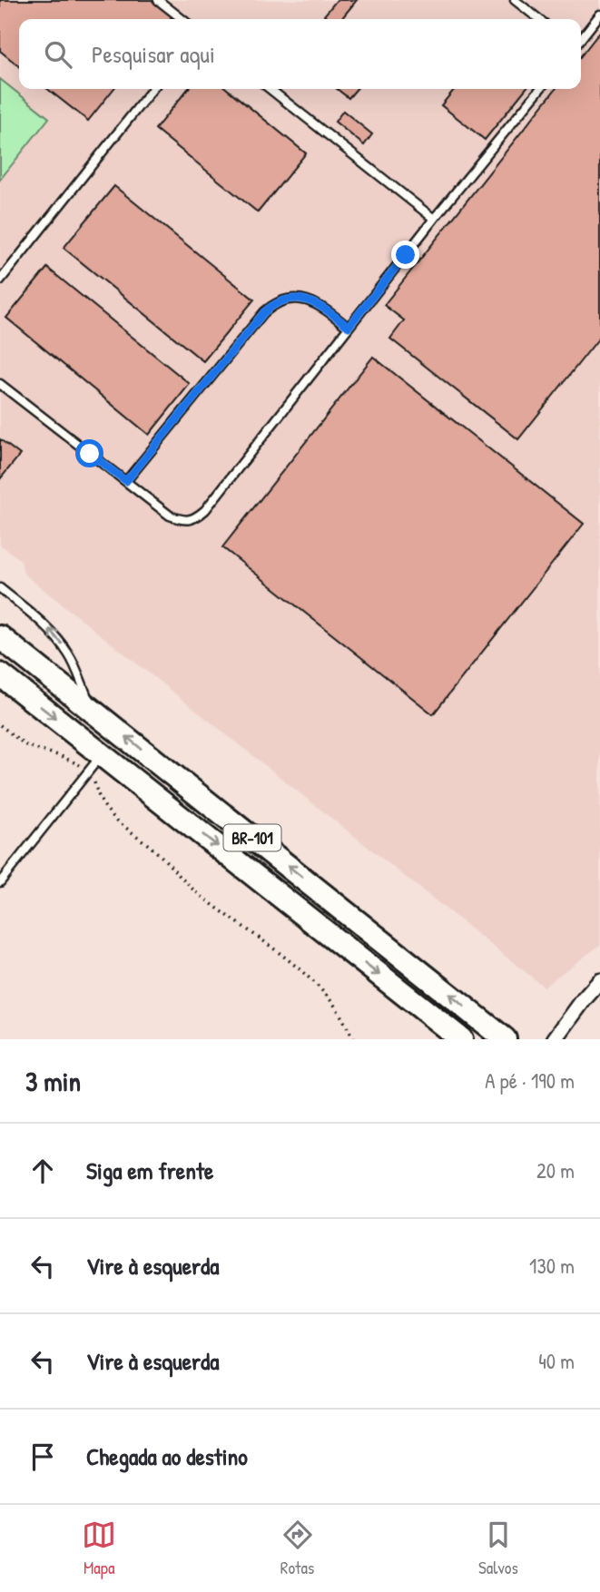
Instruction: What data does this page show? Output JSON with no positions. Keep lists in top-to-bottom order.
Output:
{
  "streets": {
    "main road": ["BR-101"]
  },
  "page": {
    "search": "Pesquisar aqui",
    "heading": ["3 min", "A pé · 190 m"],
    "list": [
      ["Siga em frente", "20 m"],
      ["Vire à esquerda", "130 m"],
      ["Vire à esquerda", "40 m"],
      "Chegada ao destino"
    ],
    "nav": ["Mapa", "Rotas", "Salvos"]
  }
}
